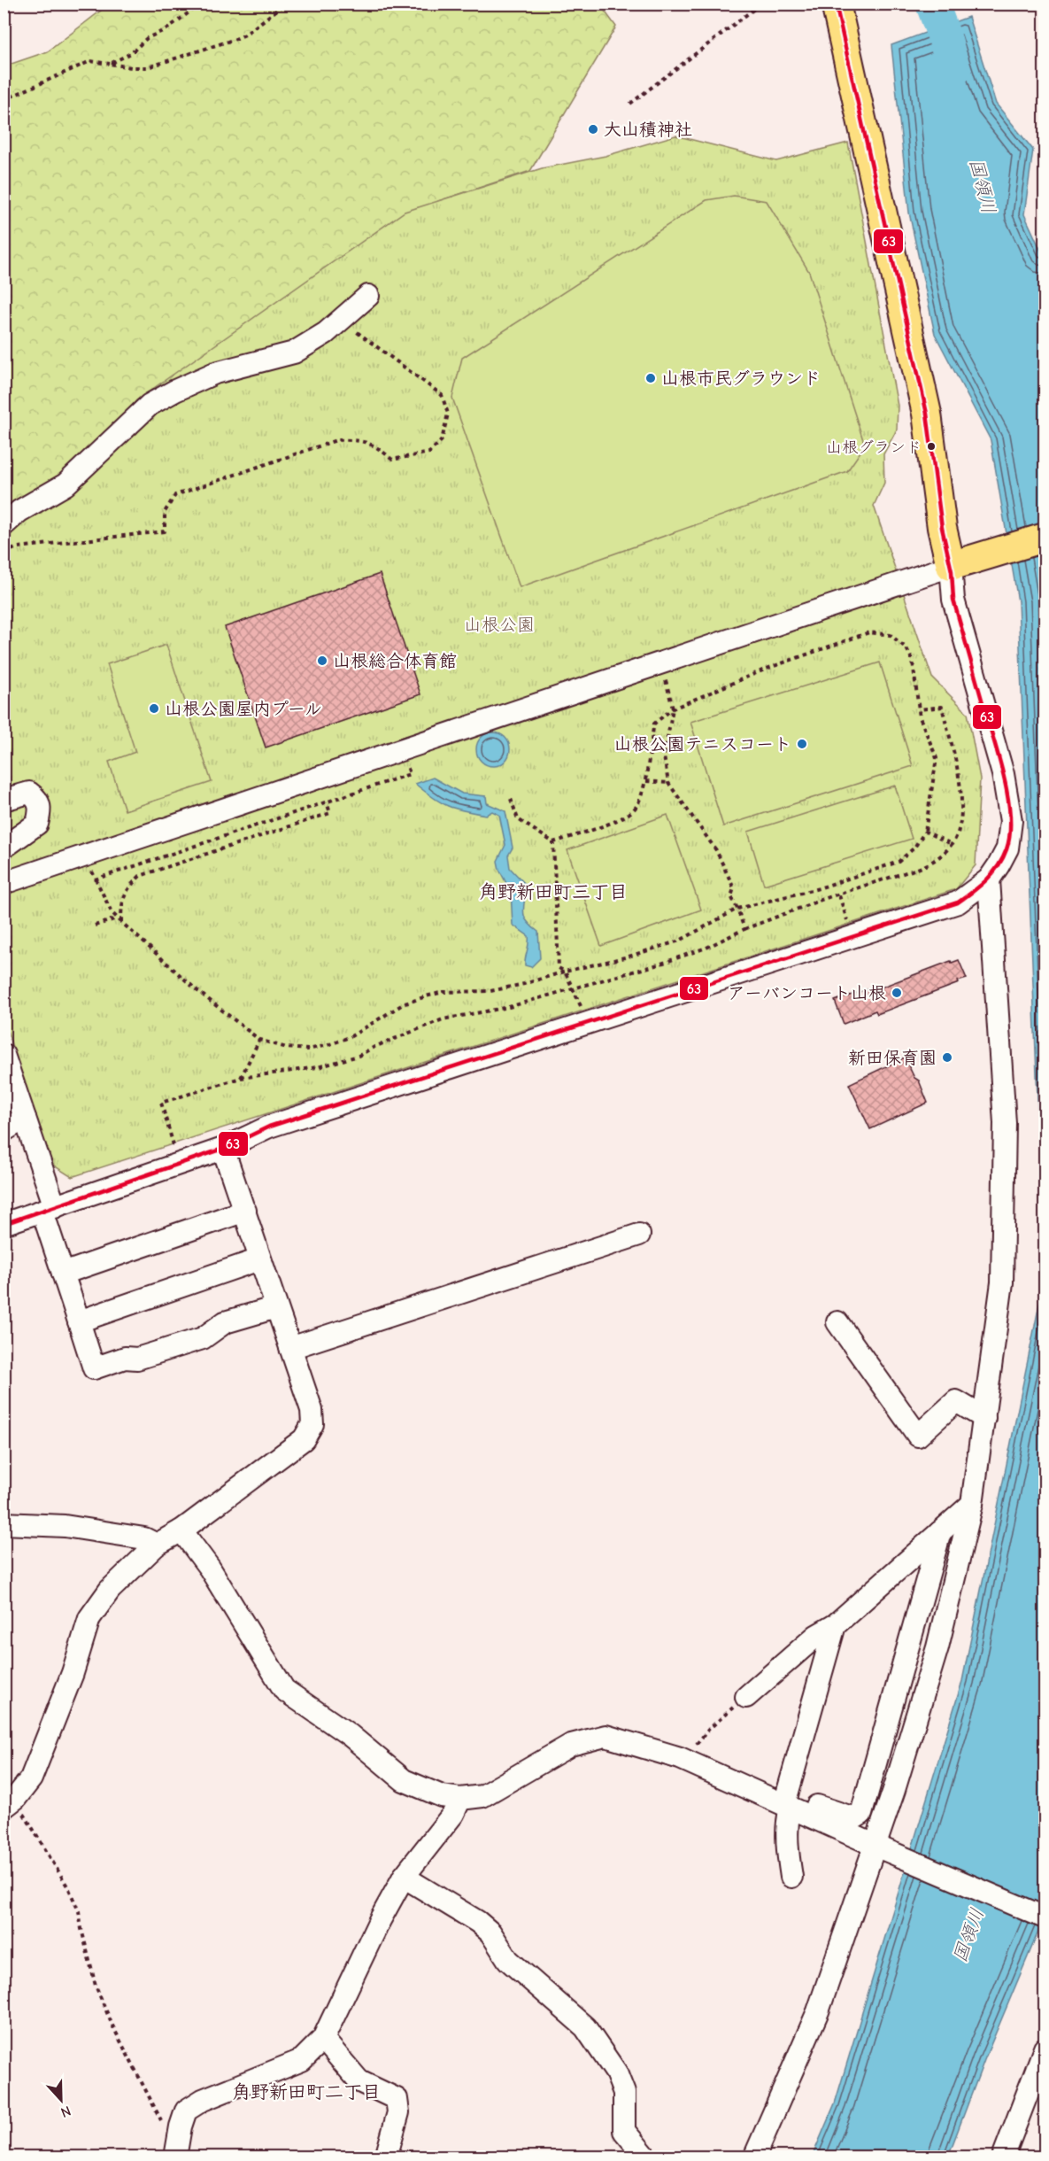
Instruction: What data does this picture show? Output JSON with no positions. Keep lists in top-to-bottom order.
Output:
{
  "districts": ["角野新田町三丁目", "角野新田町二丁目"],
  "water": ["国領川"],
  "parks": ["山根公園"],
  "places": [
    "大山積神社",
    "山根市民グラウンド",
    "山根グランド",
    "山根総合体育館",
    "山根公園屋内プール",
    "山根公園テニスコート",
    "アーバンコート山根",
    "新田保育園"
  ],
  "lines": ["transit line 63"],
  "north": "bottom"
}
